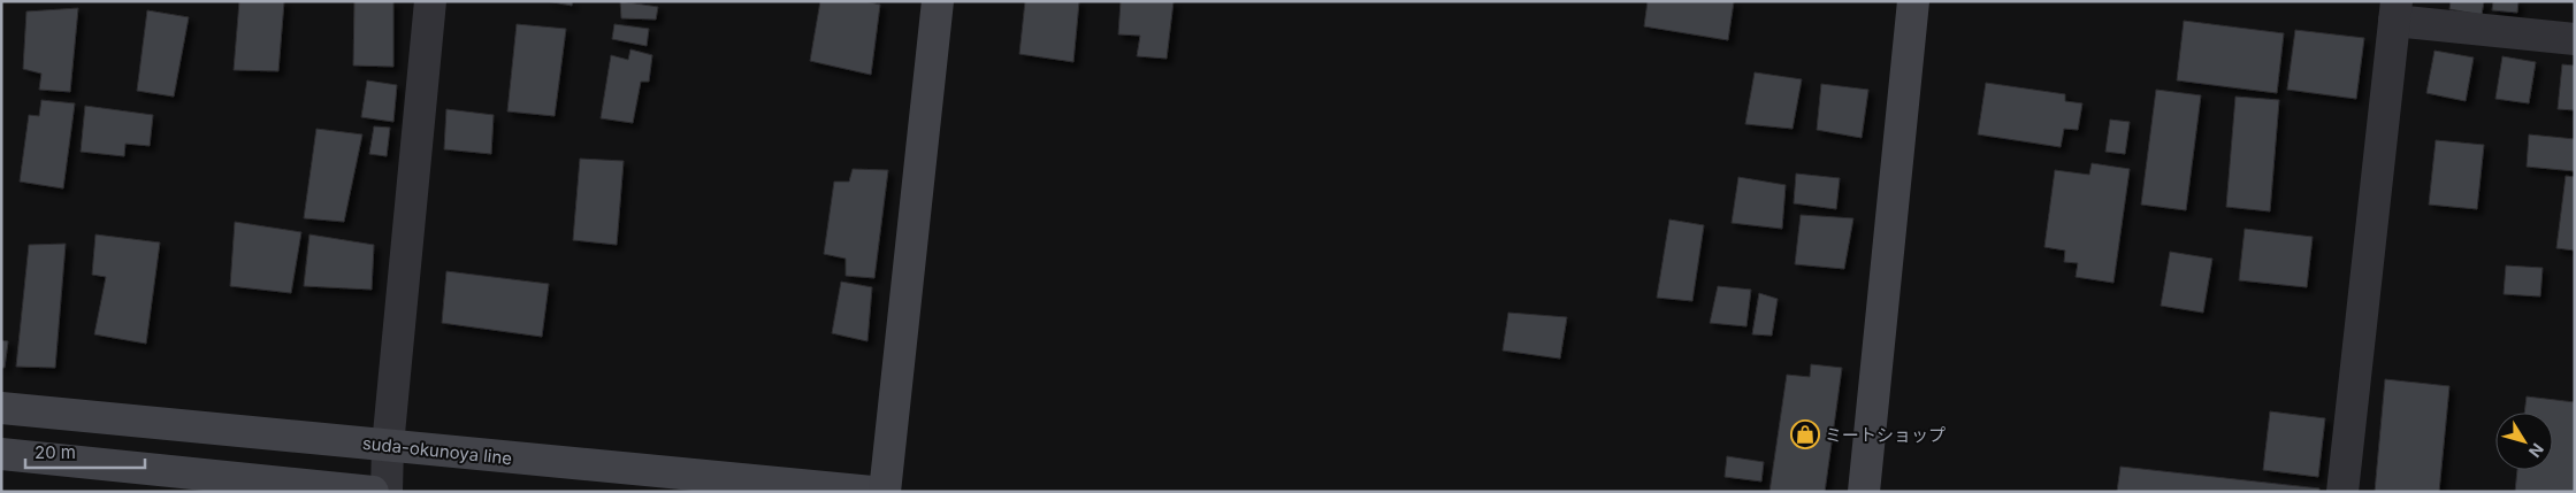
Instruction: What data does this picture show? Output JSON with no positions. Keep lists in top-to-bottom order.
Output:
{
  "streets": {
    "main road": ["suda-okunoya line"]
  },
  "places": {
    "shop": ["ミートショップ"]
  },
  "scale_bar": "20 m",
  "north": "bottom right"
}
